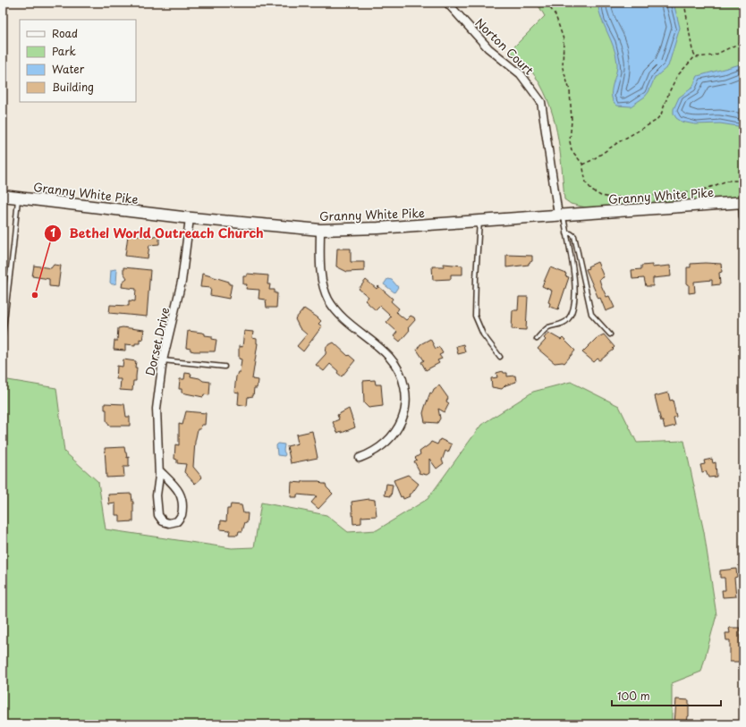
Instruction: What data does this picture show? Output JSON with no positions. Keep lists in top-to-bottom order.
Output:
{
  "streets": {
    "main road": ["Granny White Pike"],
    "street": ["Norton Court", "Dorset Drive"]
  },
  "crossings": [
    ["Norton Court", "Granny White Pike"],
    ["Granny White Pike", "Dorset Drive"]
  ],
  "places": ["Bethel World Outreach Church"],
  "legend": [
    "Road",
    "Park",
    "Water",
    "Building"
  ],
  "scale_bar": "100 m"
}
